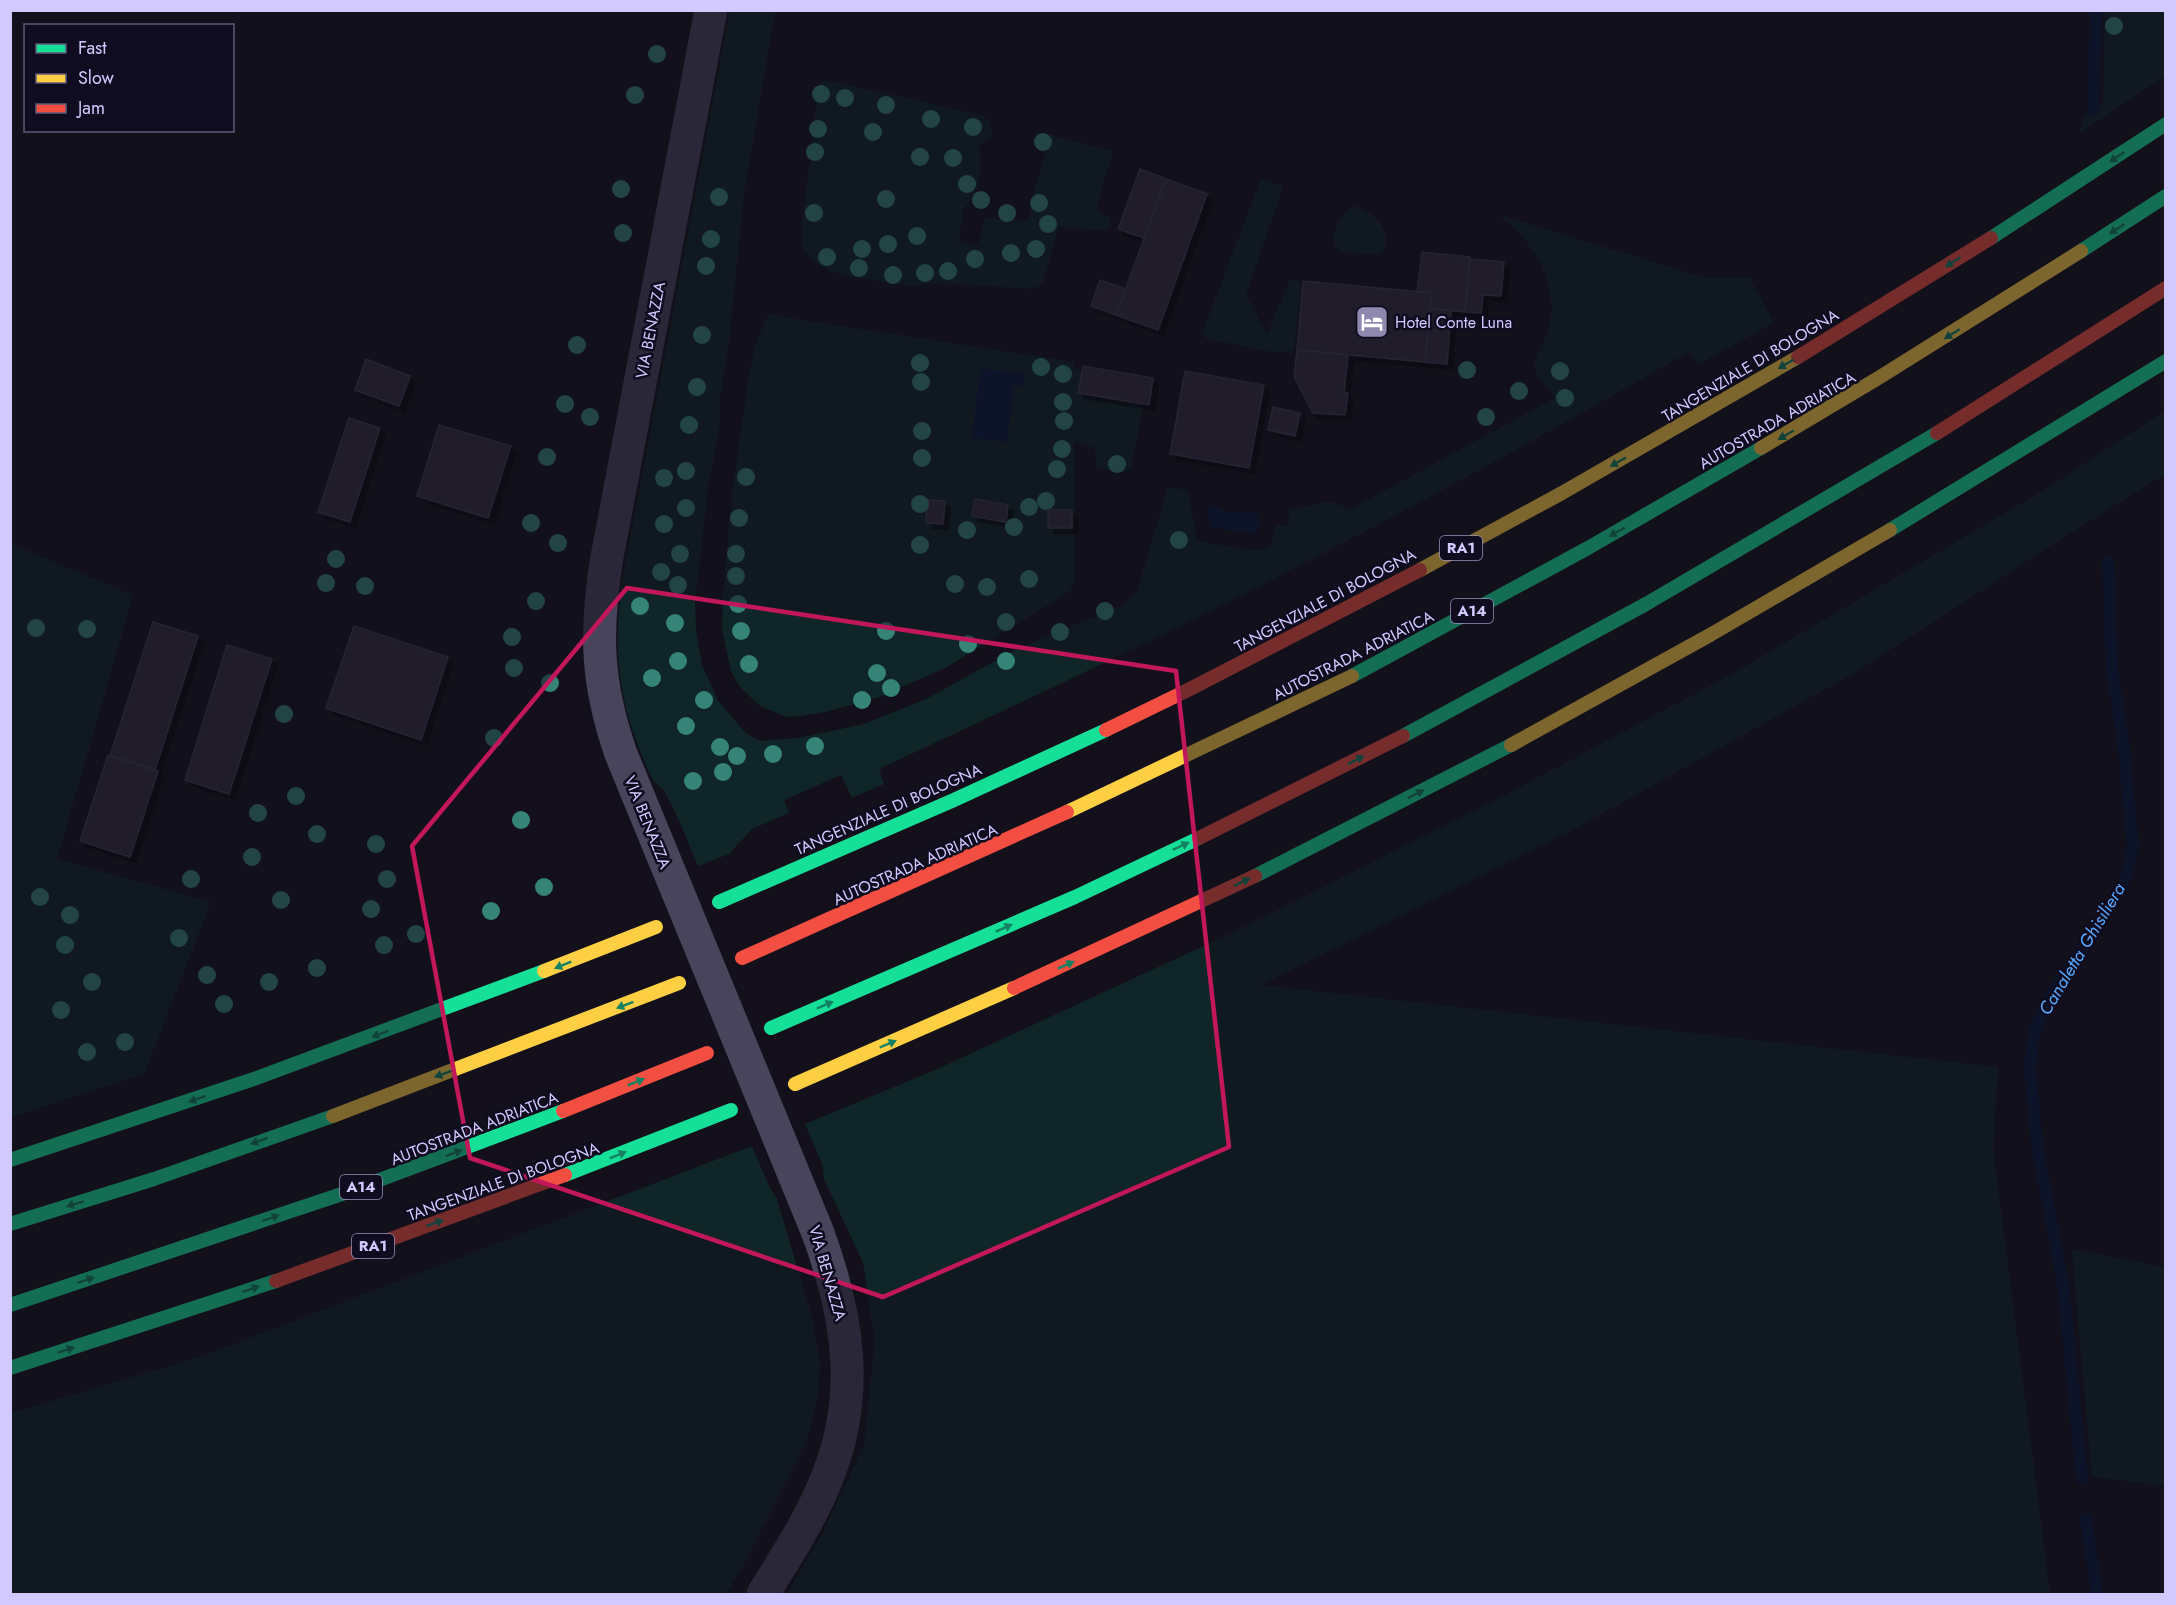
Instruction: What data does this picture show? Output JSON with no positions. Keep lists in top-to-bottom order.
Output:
{
  "streets": {
    "highway": [
      "TANGENZIALE DI BOLOGNA",
      "AUTOSTRADA ADRIATICA",
      "RA1",
      "A14"
    ],
    "street": ["VIA BENAZZA"]
  },
  "water": ["Canaletta Ghisiliera"],
  "places": {
    "hotel": ["Hotel Conte Luna"]
  },
  "legend": ["Fast", "Slow", "Jam"]
}
